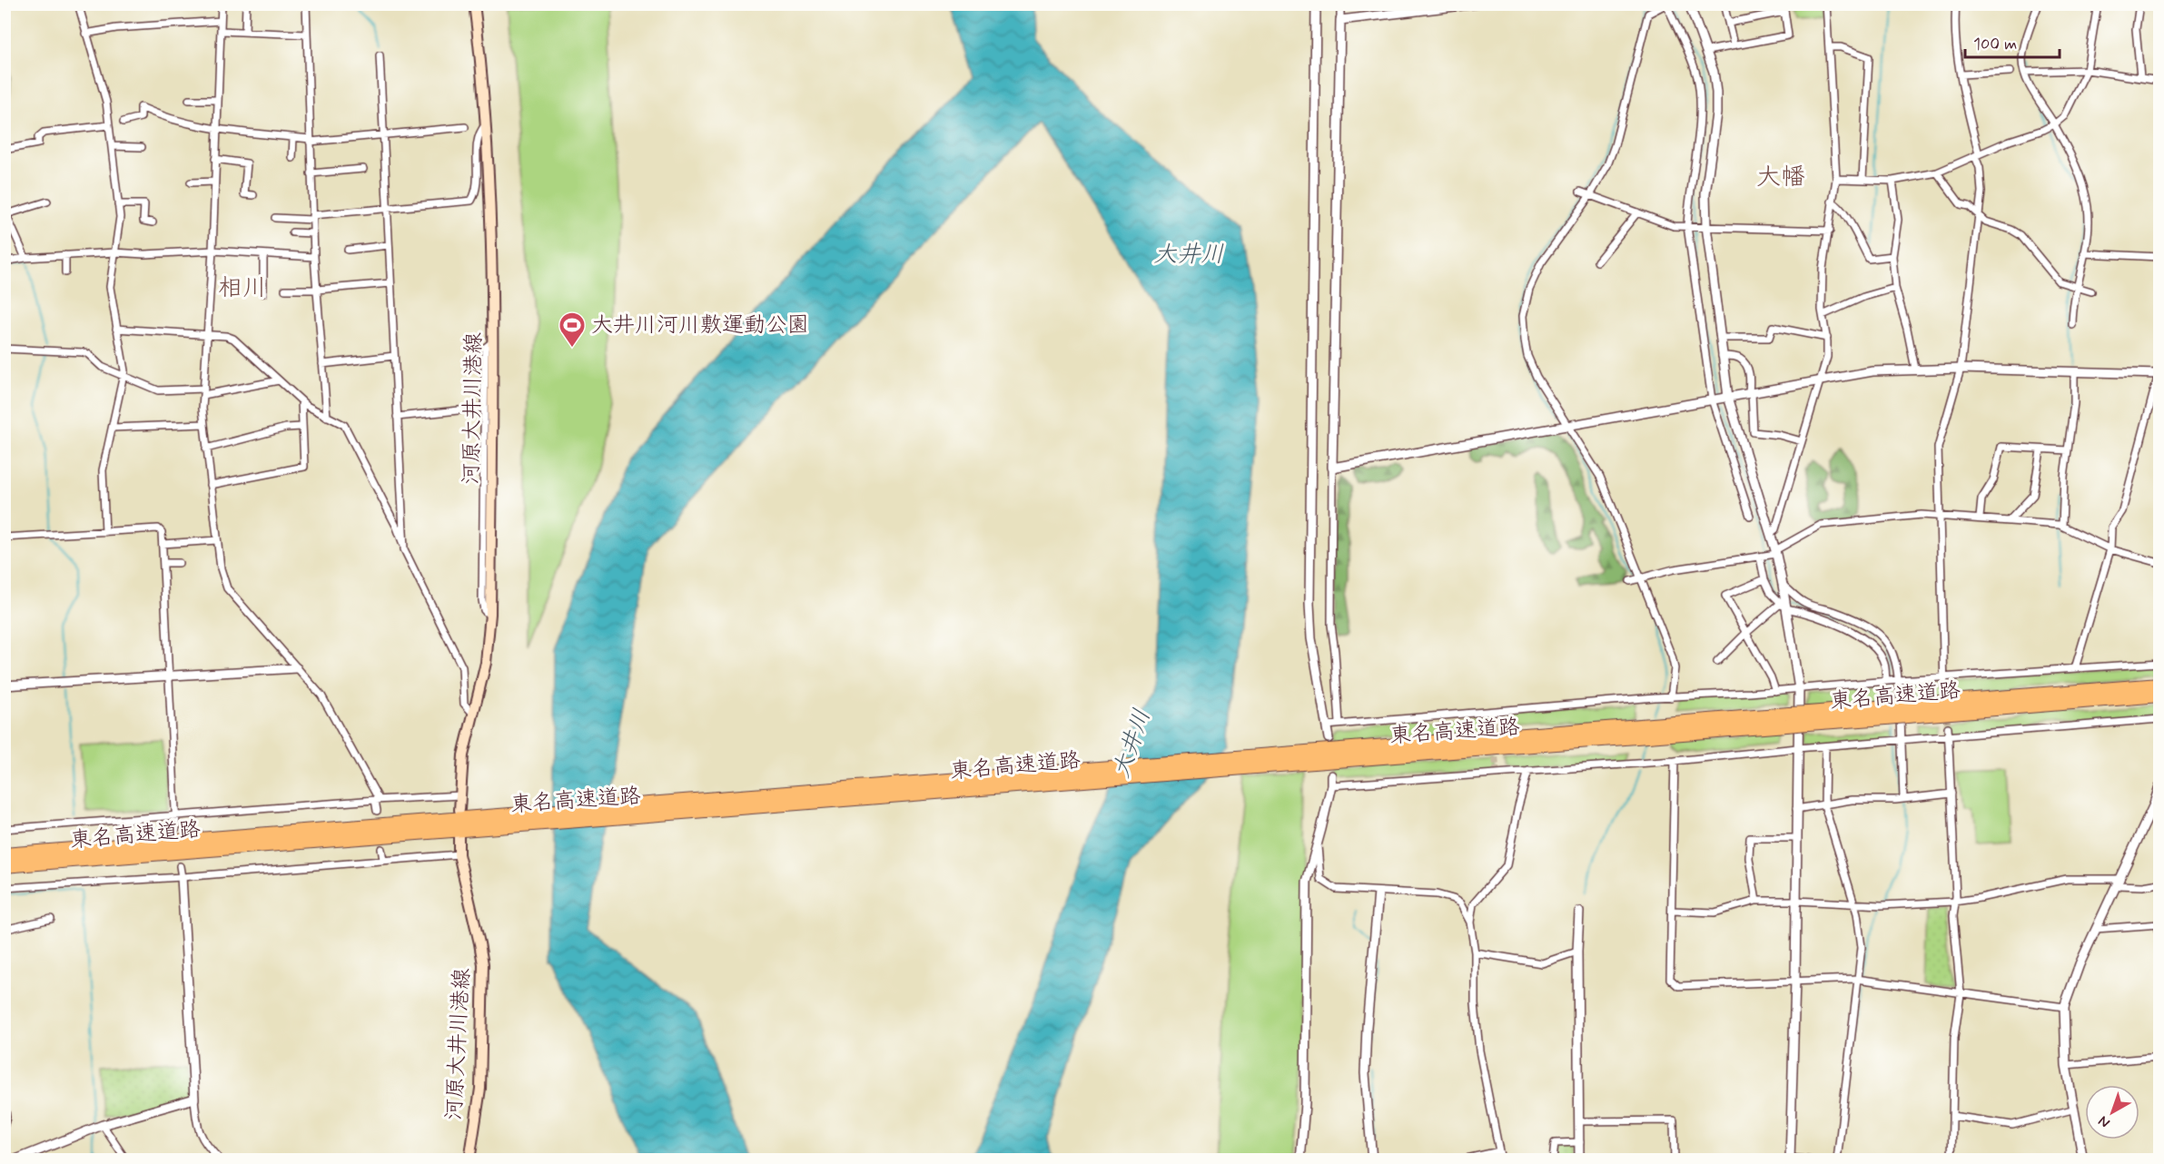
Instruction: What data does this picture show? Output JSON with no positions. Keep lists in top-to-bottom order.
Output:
{
  "streets": {
    "highway": ["東名高速道路"],
    "main road": ["河原大井川港線"]
  },
  "districts": ["大幡", "相川"],
  "water": ["大井川"],
  "places": {
    "sports": ["大井川河川敷運動公園"]
  },
  "scale_bar": "100 m",
  "north": "bottom left"
}
